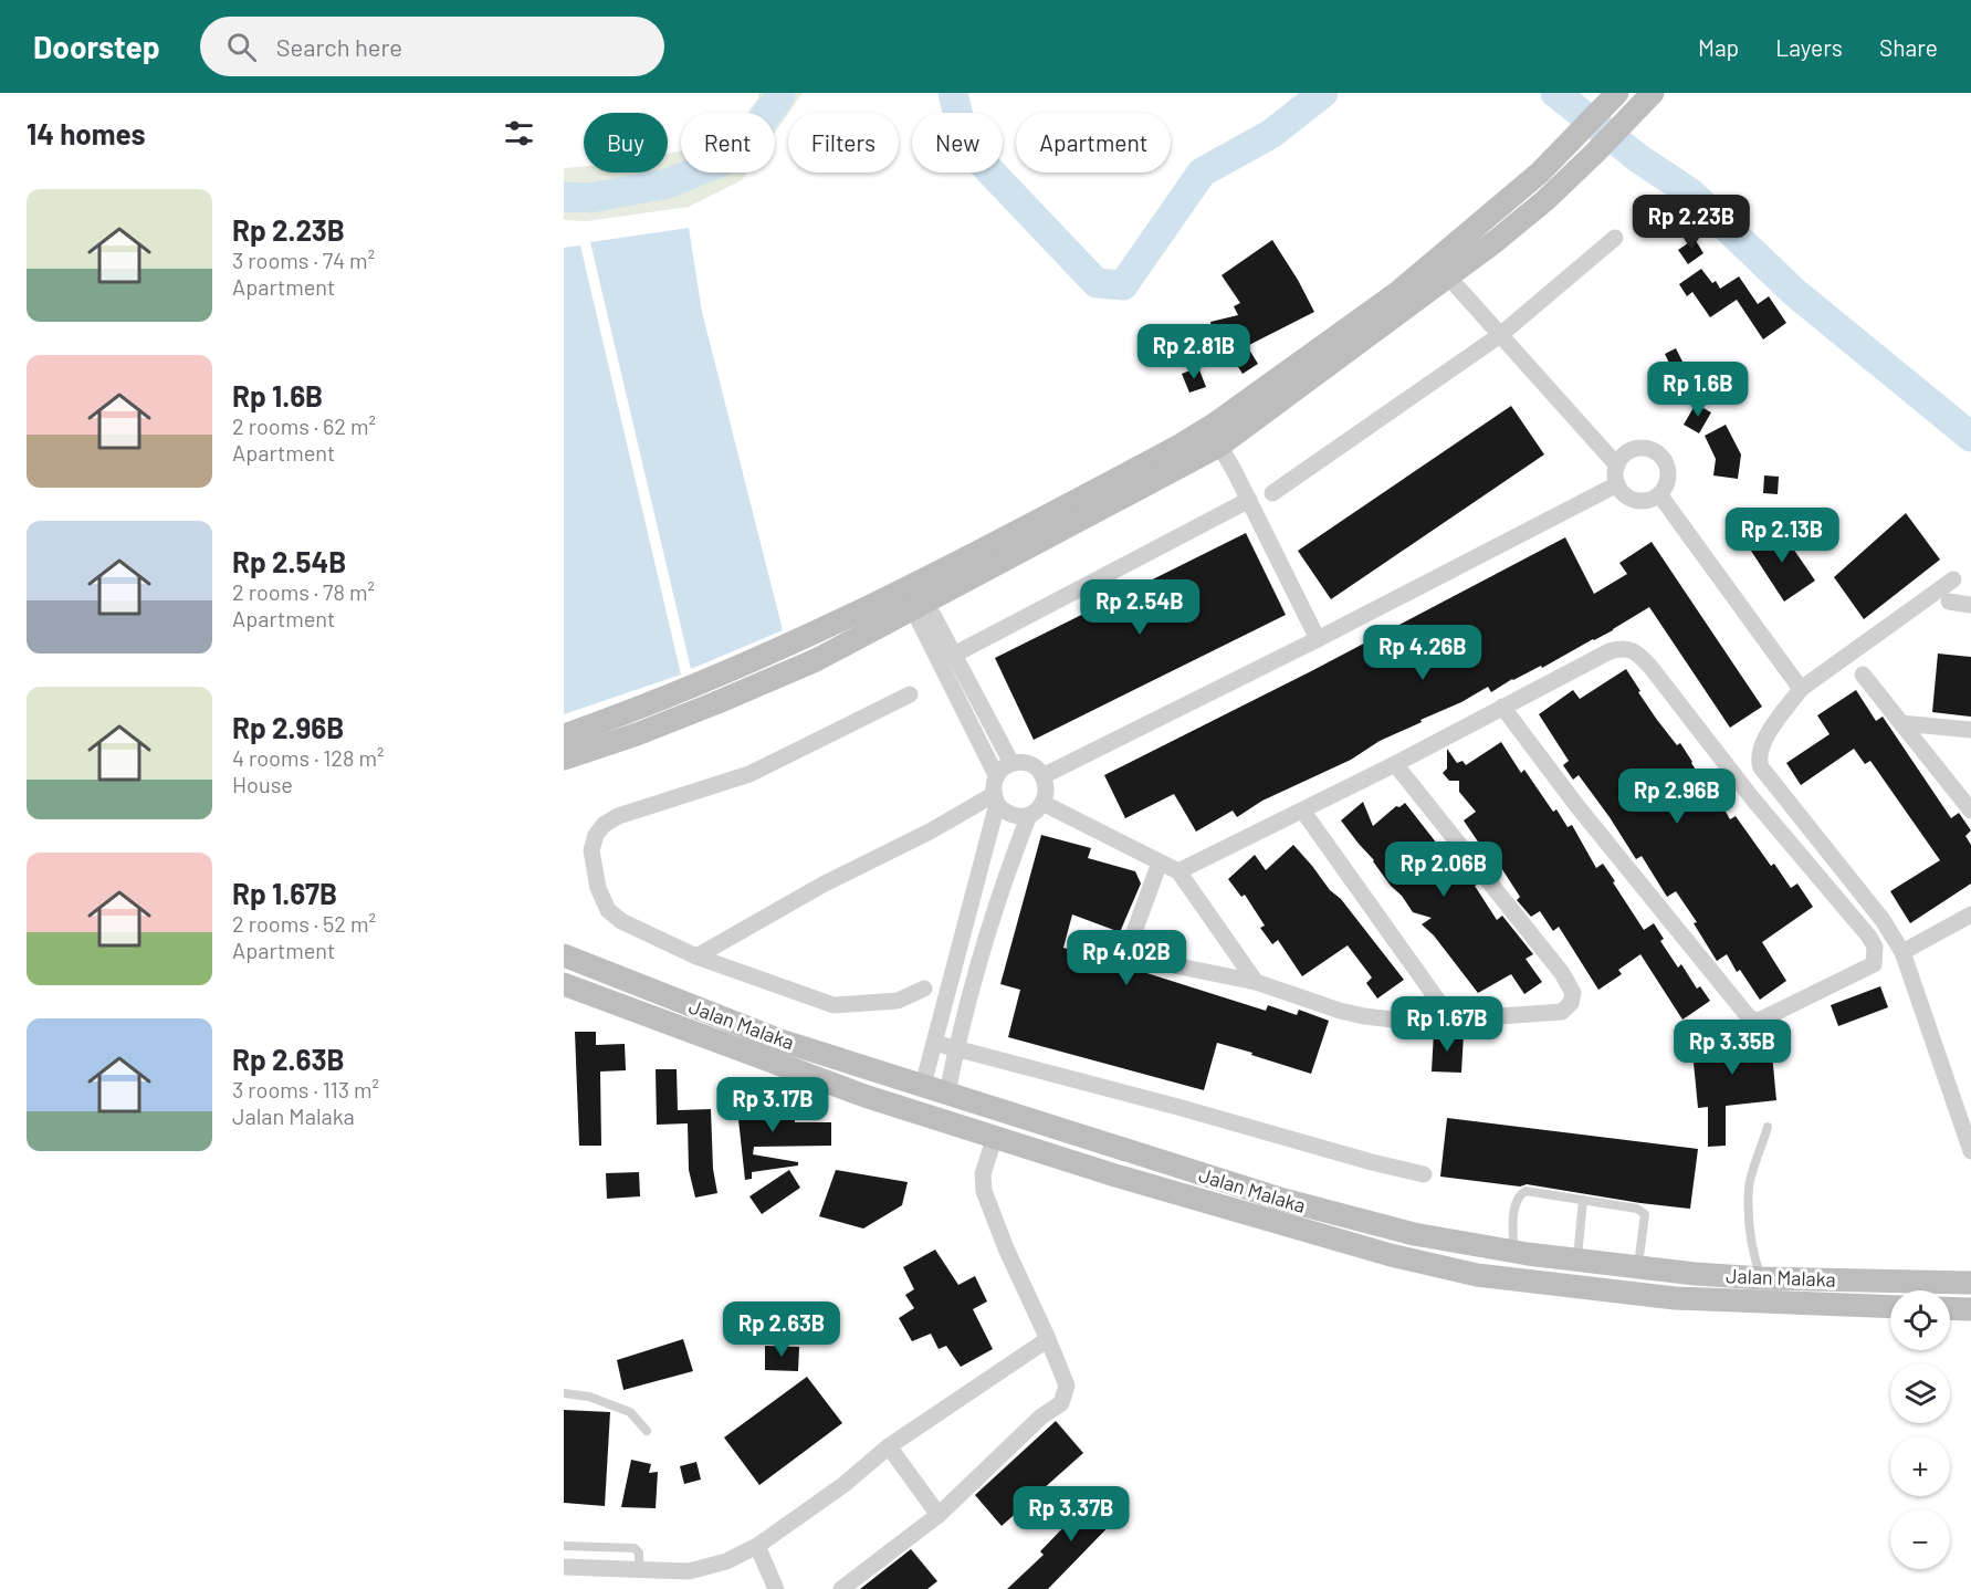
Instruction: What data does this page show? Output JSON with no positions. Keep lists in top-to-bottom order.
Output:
{
  "streets": {
    "street": ["Jalan Malaka"]
  },
  "page": {
    "header": "Doorstep",
    "search": "Search here",
    "nav": ["Map", "Layers", "Share"],
    "heading": "14 homes",
    "chip": [
      "Buy",
      "Rent",
      "Filters",
      "New",
      "Apartment"
    ],
    "list": [
      {
        "name": "Rp 2.23B",
        "note": "3 rooms · 74 m² · Apartment"
      },
      {
        "name": "Rp 1.6B",
        "note": "2 rooms · 62 m² · Apartment"
      },
      {
        "name": "Rp 2.54B",
        "note": "2 rooms · 78 m² · Apartment"
      },
      {
        "name": "Rp 2.96B",
        "note": "4 rooms · 128 m² · House"
      },
      {
        "name": "Rp 1.67B",
        "note": "2 rooms · 52 m² · Apartment"
      },
      {
        "name": "Rp 2.63B",
        "note": "3 rooms · 113 m² · Jalan Malaka"
      }
    ],
    "price": [
      "Rp 2.23B",
      "Rp 2.81B",
      "Rp 1.6B",
      "Rp 2.13B",
      "Rp 2.54B",
      "Rp 4.26B",
      "Rp 2.96B",
      "Rp 2.06B",
      "Rp 4.02B",
      "Rp 1.67B",
      "Rp 3.35B",
      "Rp 3.17B",
      "Rp 2.63B",
      "Rp 3.37B"
    ],
    "map_buttons": ["+", "−"]
  }
}
